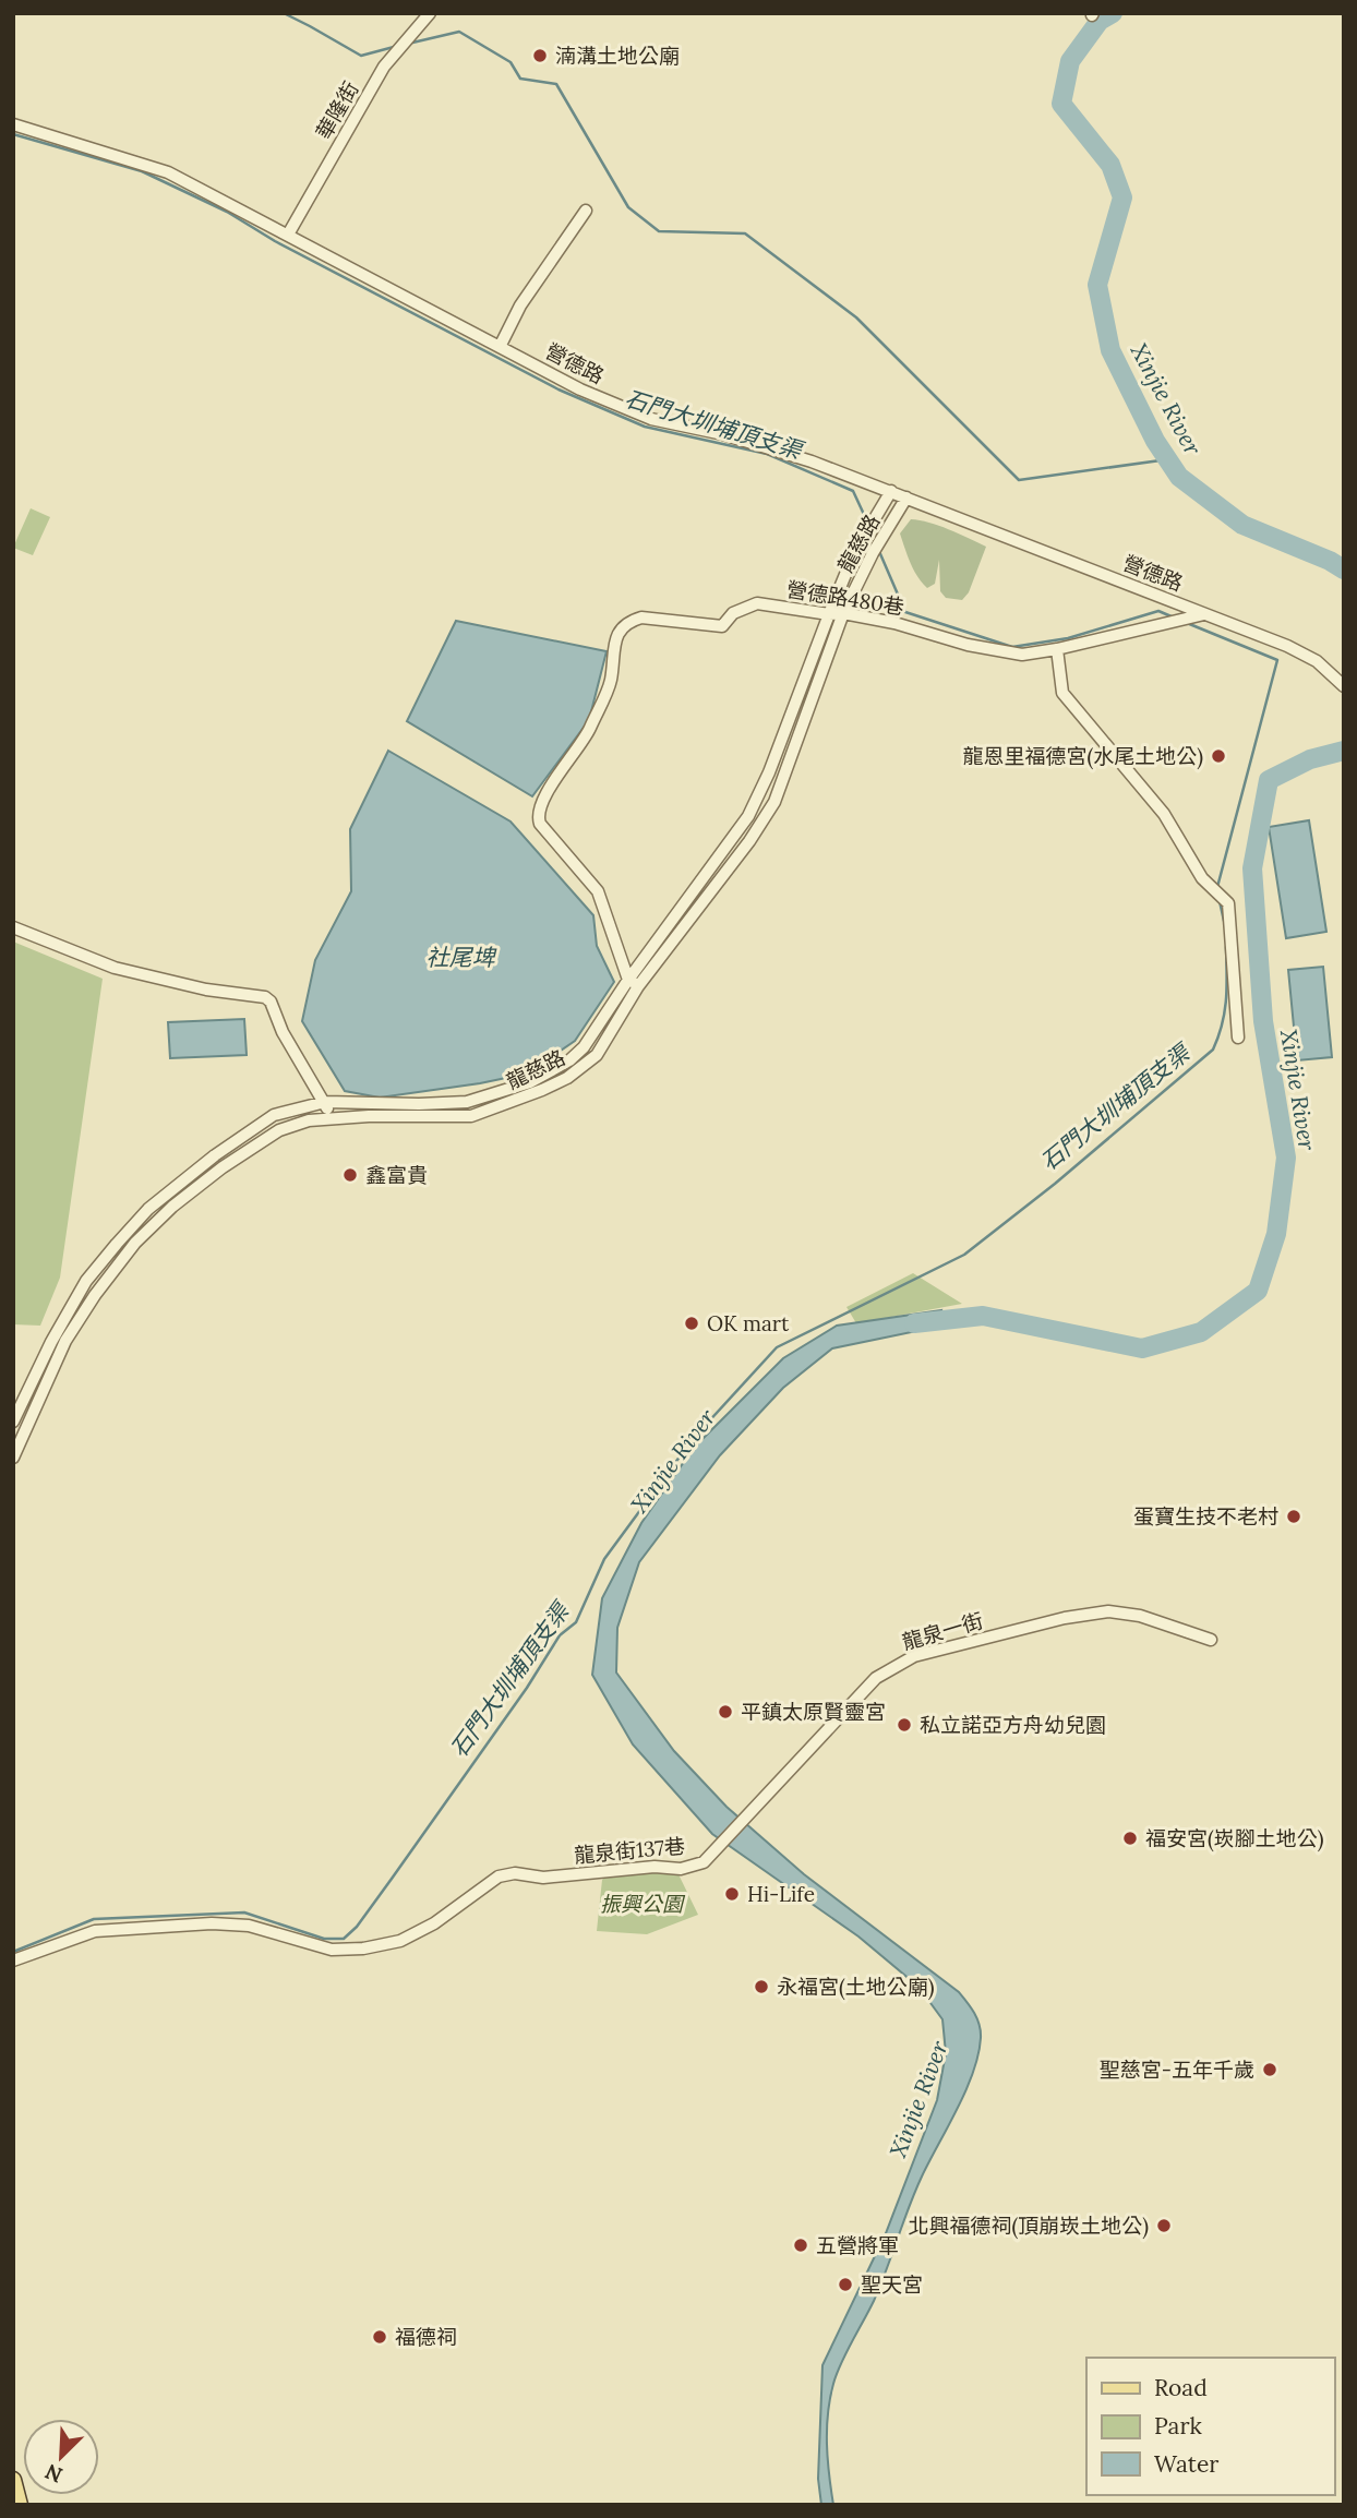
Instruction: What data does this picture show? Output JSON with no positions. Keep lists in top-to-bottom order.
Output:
{
  "streets": {
    "street": [
      "華隆街",
      "營德路",
      "龍慈路",
      "營德路480巷",
      "龍泉一街",
      "龍泉街137巷"
    ]
  },
  "crossings": [
    ["華隆街", "營德路"],
    ["營德路", "龍慈路"],
    ["營德路", "營德路480巷"],
    ["龍慈路", "營德路480巷"],
    ["龍泉一街", "龍泉街137巷"]
  ],
  "water": ["Xinjie River", "石門大圳埔頂支渠", "社尾埤"],
  "parks": ["振興公園"],
  "places": [
    "湳溝土地公廟",
    "龍恩里福德宮(水尾土地公)",
    "鑫富貴",
    "OK mart",
    "蛋寶生技不老村",
    "平鎮太原賢靈宮",
    "私立諾亞方舟幼兒園",
    "福安宮(崁腳土地公)",
    "Hi-Life",
    "永福宮(土地公廟)",
    "聖慈宮-五年千歲",
    "北興福德祠(頂崩崁土地公)",
    "五營將軍",
    "聖天宮",
    "福德祠"
  ],
  "legend": ["Road", "Park", "Water"],
  "north": "bottom left"
}
